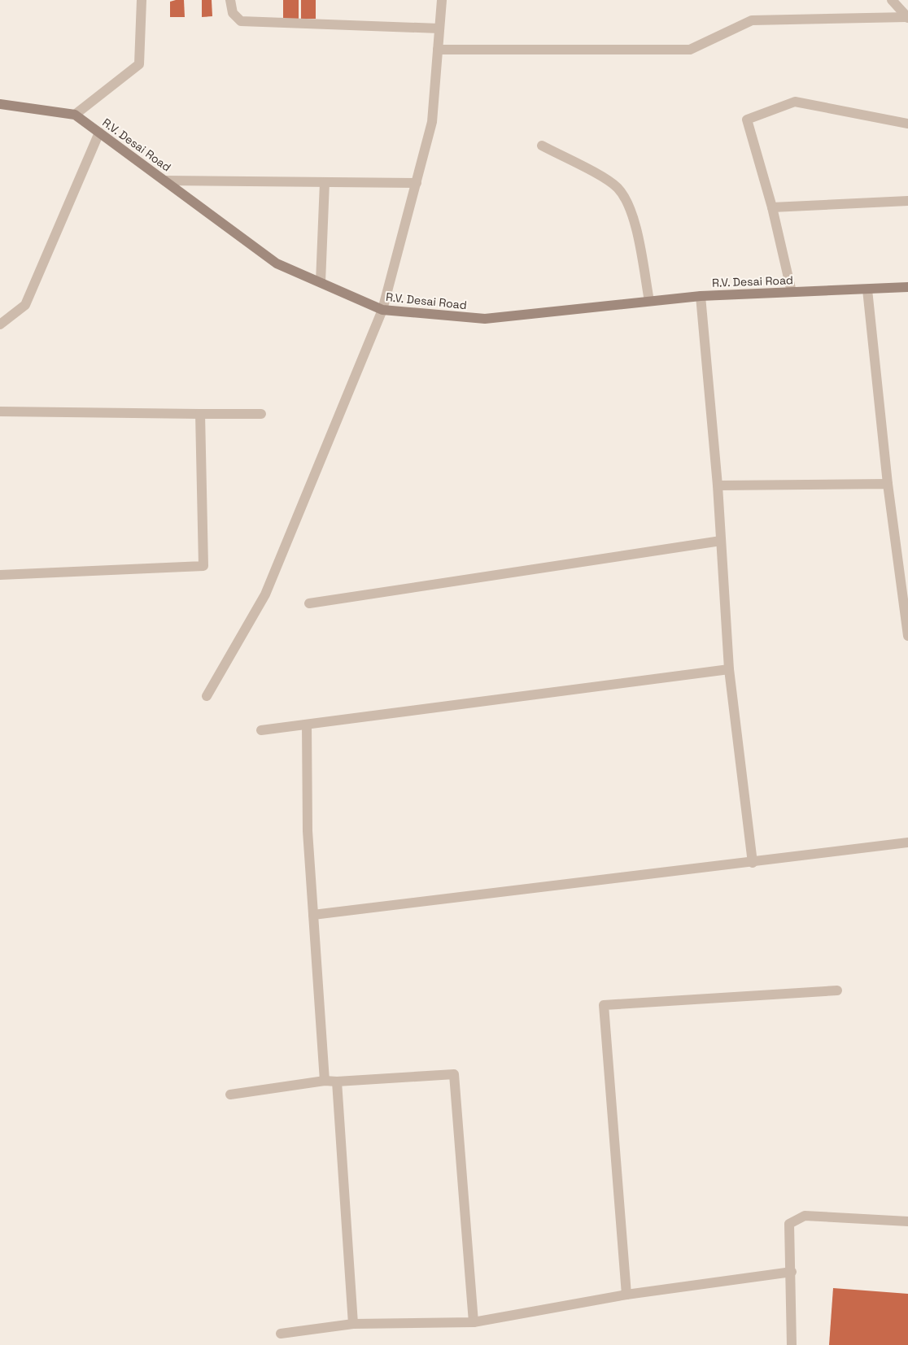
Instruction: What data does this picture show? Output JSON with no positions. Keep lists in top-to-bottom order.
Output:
{
  "streets": {
    "street": ["R.V. Desai Road"]
  }
}
